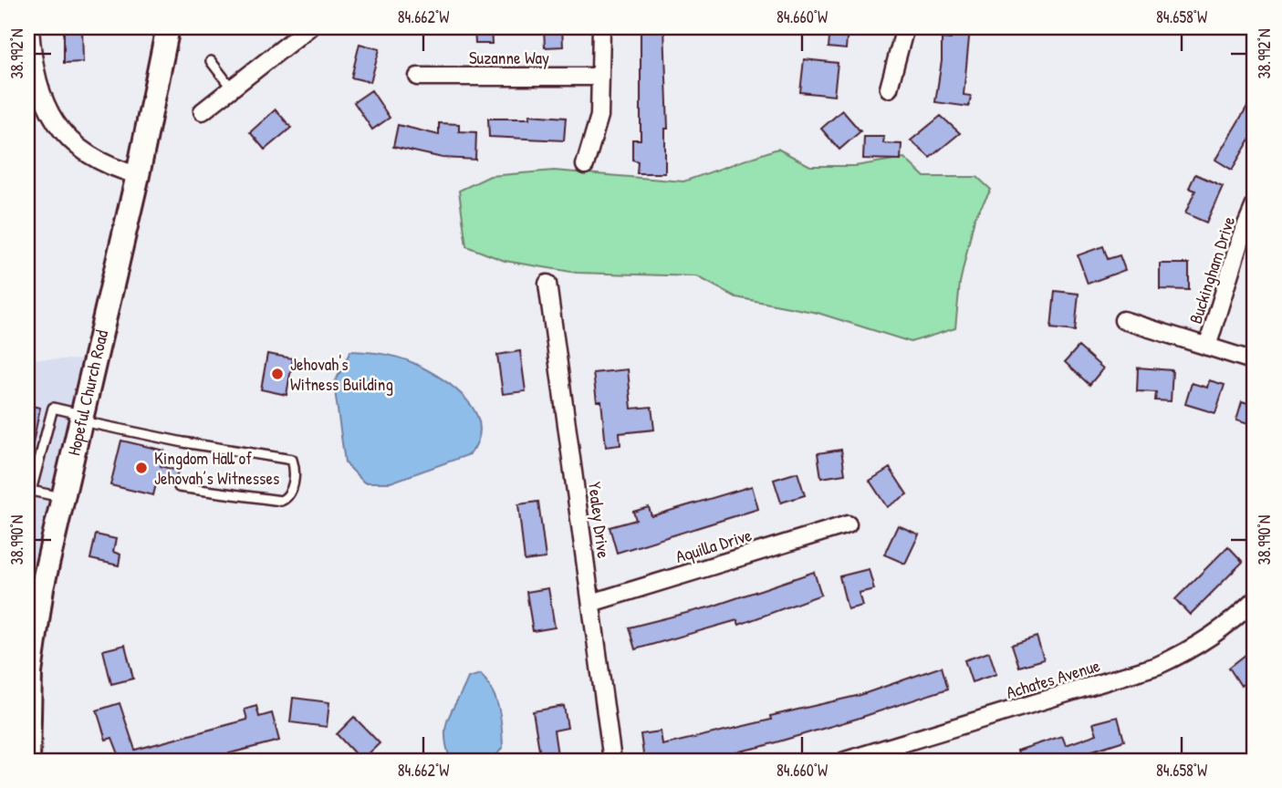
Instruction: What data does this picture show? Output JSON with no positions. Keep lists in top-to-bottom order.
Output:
{
  "streets": {
    "main road": ["Hopeful Church Road"],
    "street": [
      "Suzanne Way",
      "Buckingham Drive",
      "Yealey Drive",
      "Aquilla Drive",
      "Achates Avenue"
    ]
  },
  "crossings": [
    ["Yealey Drive", "Aquilla Drive"]
  ],
  "places": ["Jehovah's Witness Building", "Kingdom Hall of Jehovah’s Witnesses"],
  "coordinates": [
    "84.662°W",
    "84.660°W",
    "84.658°W",
    "38.992°N",
    "38.990°N"
  ]
}
